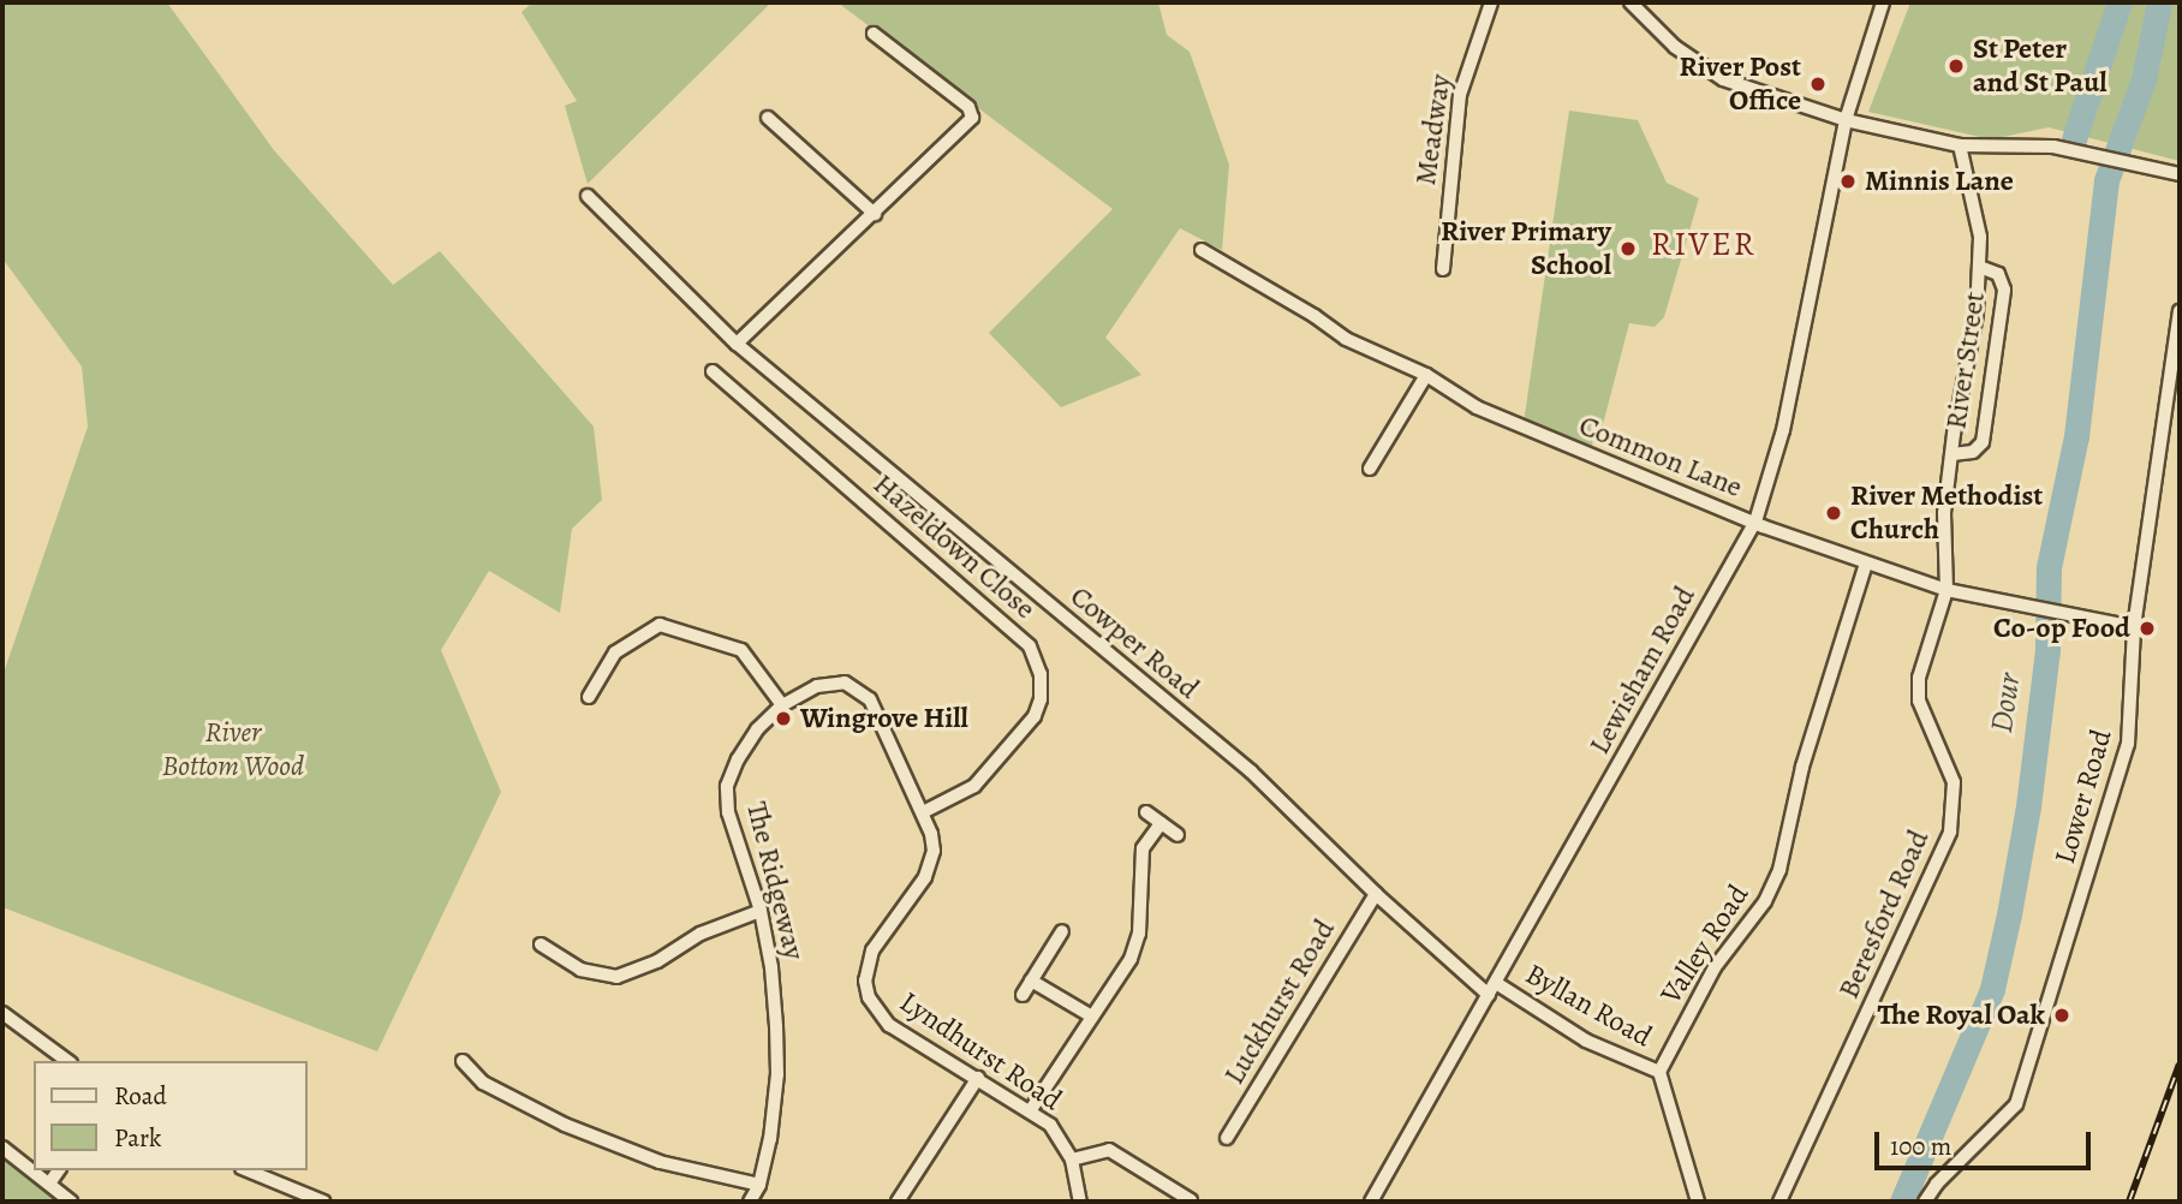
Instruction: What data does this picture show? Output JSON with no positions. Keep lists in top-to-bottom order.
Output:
{
  "streets": {
    "street": [
      "Meadway",
      "River Street",
      "Common Lane",
      "Hazeldown Close",
      "Cowper Road",
      "Lewisham Road",
      "Lower Road",
      "The Ridgeway",
      "Beresford Road",
      "Valley Road",
      "Luckhurst Road",
      "Byllan Road",
      "Lyndhurst Road"
    ]
  },
  "crossings": [
    ["River Street", "Common Lane"],
    ["River Street", "Beresford Road"],
    ["Common Lane", "Lewisham Road"],
    ["Common Lane", "Lower Road"],
    ["Common Lane", "Beresford Road"],
    ["Common Lane", "Valley Road"],
    ["Hazeldown Close", "Lyndhurst Road"],
    ["Cowper Road", "Lewisham Road"],
    ["Cowper Road", "Luckhurst Road"],
    ["Cowper Road", "Byllan Road"],
    ["Lewisham Road", "Byllan Road"],
    ["The Ridgeway", "Lyndhurst Road"],
    ["Valley Road", "Byllan Road"]
  ],
  "districts": ["RIVER"],
  "water": ["Dour"],
  "parks": ["River Bottom Wood"],
  "places": [
    "St Peter and St Paul",
    "River Post Office",
    "Minnis Lane",
    "River Primary School",
    "River Methodist Church",
    "Co-op Food",
    "Wingrove Hill",
    "The Royal Oak"
  ],
  "legend": ["Road", "Park"],
  "scale_bar": "100 m"
}
